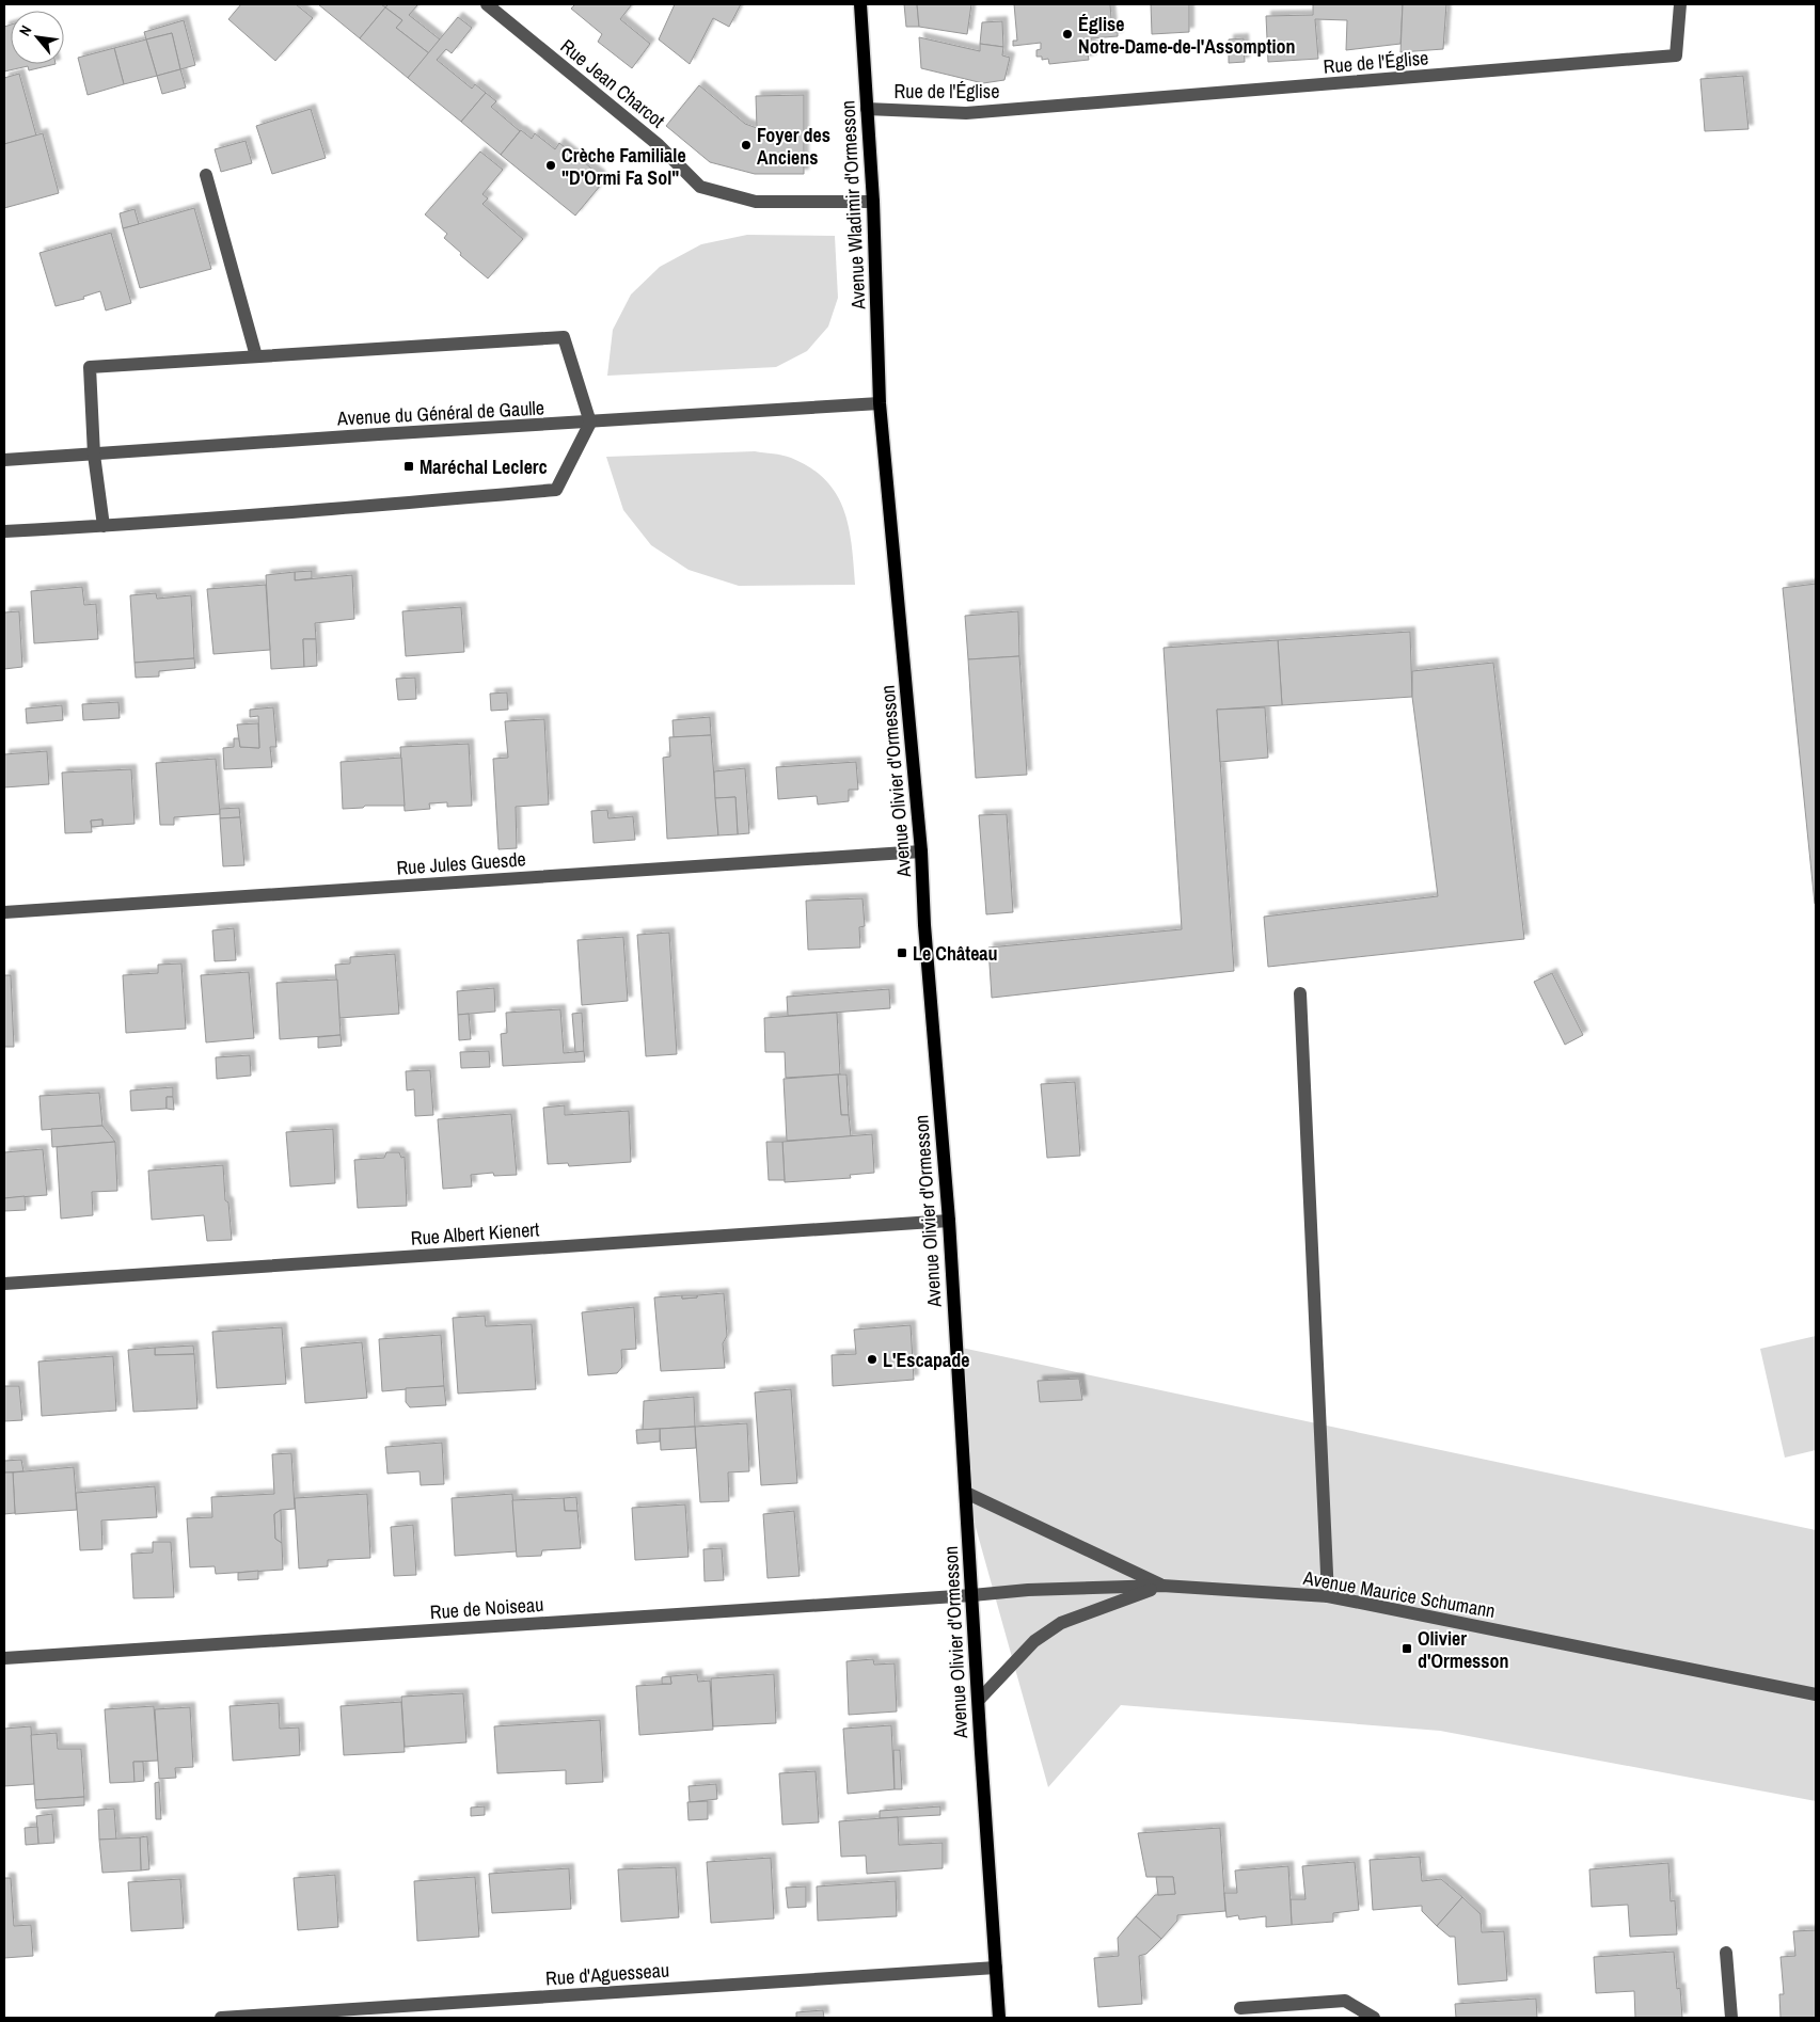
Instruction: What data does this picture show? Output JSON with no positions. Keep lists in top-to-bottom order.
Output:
{
  "streets": {
    "main road": ["Avenue Wladimir d'Ormesson", "Avenue Olivier d'Ormesson"],
    "street": [
      "Rue de l'Église",
      "Rue Jean Charcot",
      "Avenue du Général de Gaulle",
      "Rue Jules Guesde",
      "Rue Albert Kienert",
      "Avenue Maurice Schumann",
      "Rue de Noiseau",
      "Rue d'Aguesseau"
    ]
  },
  "crossings": [
    ["Rue de l'Église", "Avenue Wladimir d'Ormesson"],
    ["Rue Jean Charcot", "Avenue Wladimir d'Ormesson"],
    ["Avenue Wladimir d'Ormesson", "Avenue du Général de Gaulle"],
    ["Avenue Wladimir d'Ormesson", "Avenue Olivier d'Ormesson"],
    ["Avenue du Général de Gaulle", "Avenue Olivier d'Ormesson"],
    ["Avenue Olivier d'Ormesson", "Rue Jules Guesde"],
    ["Avenue Olivier d'Ormesson", "Rue Albert Kienert"],
    ["Avenue Olivier d'Ormesson", "Avenue Maurice Schumann"],
    ["Avenue Olivier d'Ormesson", "Rue de Noiseau"],
    ["Avenue Olivier d'Ormesson", "Rue d'Aguesseau"],
    ["Avenue Maurice Schumann", "Rue de Noiseau"]
  ],
  "places": {
    "other": [
      "Église Notre-Dame-de-l'Assomption",
      "Foyer des Anciens",
      "Crèche Familiale \"D'Ormi Fa Sol\"",
      "L'Escapade"
    ],
    "transit": ["Maréchal Leclerc", "Le Château", "Olivier d'Ormesson"]
  },
  "north": "top left"
}
